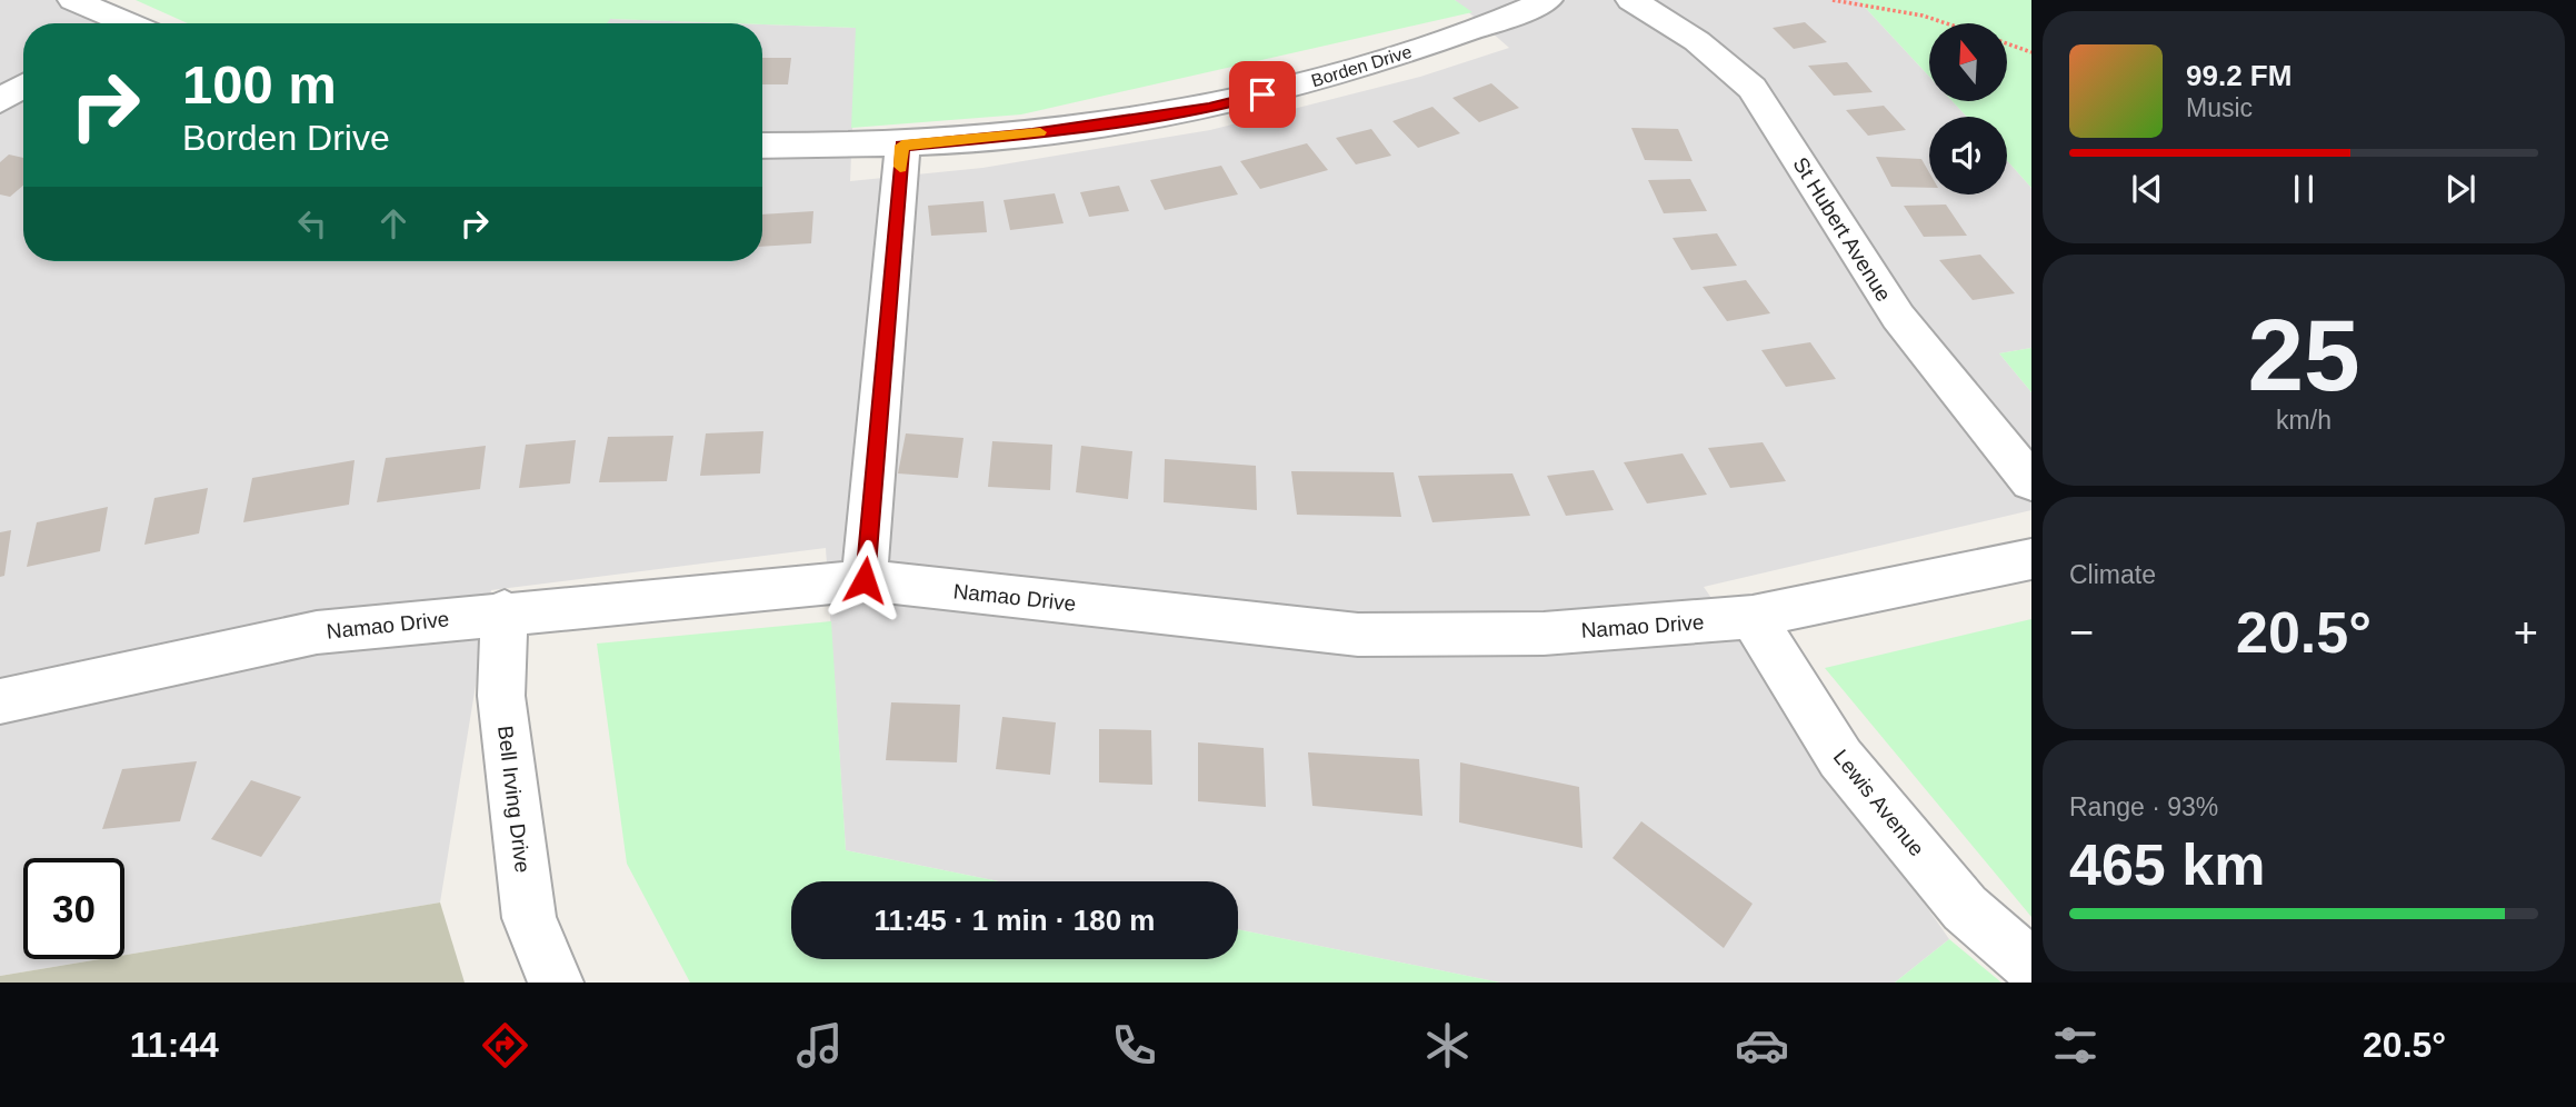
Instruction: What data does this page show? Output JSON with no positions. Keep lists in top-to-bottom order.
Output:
{
  "streets": {
    "street": [
      "Borden Drive",
      "St Hubert Avenue",
      "Namao Drive",
      "Bell Irving Drive",
      "Lewis Avenue"
    ]
  },
  "crossings": [
    ["Namao Drive", "Bell Irving Drive"],
    ["Namao Drive", "Lewis Avenue"]
  ],
  "north": "top",
  "page": {
    "turn": ["100 m", "Borden Drive"],
    "song": ["99.2 FM", "Music"],
    "tile": [
      ["25", "km/h"],
      "Climate",
      ["Range · 93%", "465 km"]
    ],
    "heat": ["−", "20.5°", "+"],
    "limit": "30",
    "trip": "11:45 · 1 min · 180 m",
    "tabs": ["11:44", "20.5°"]
  }
}
